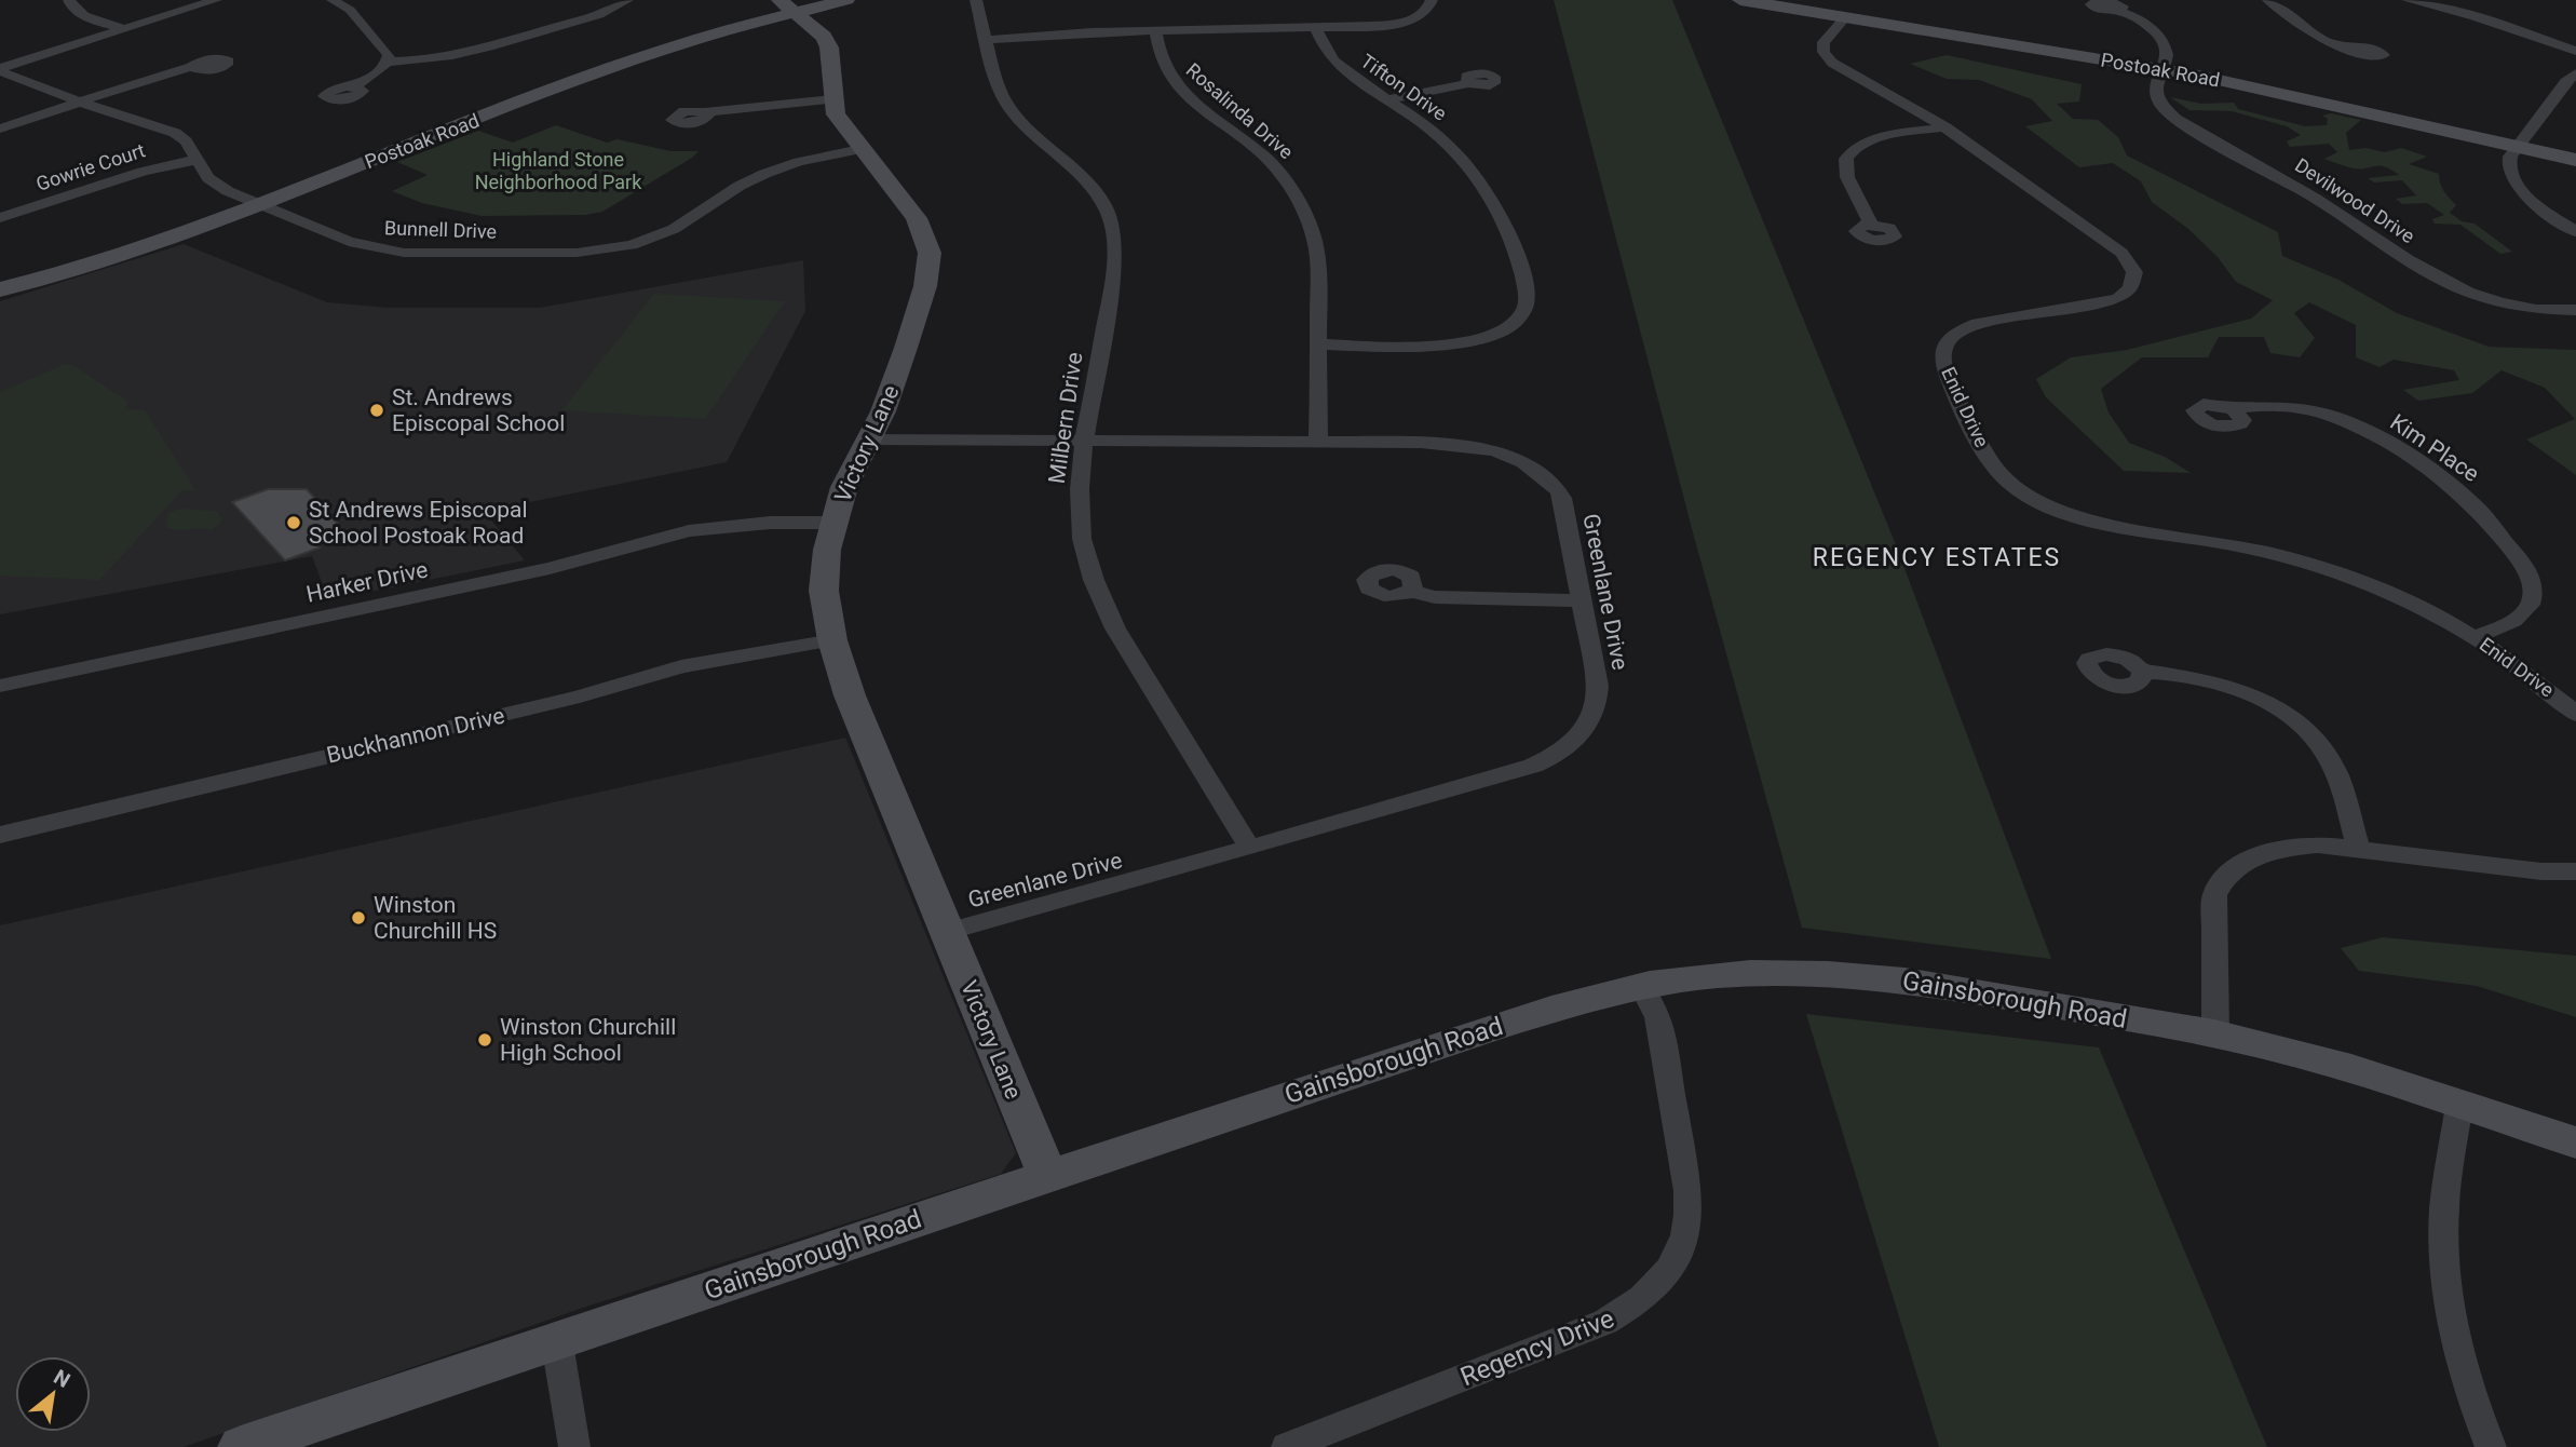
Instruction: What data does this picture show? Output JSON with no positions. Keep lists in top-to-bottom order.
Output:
{
  "streets": {
    "street": [
      "Postoak Road",
      "Tifton Drive",
      "Rosalinda Drive",
      "Gowrie Court",
      "Devilwood Drive",
      "Bunnell Drive",
      "Enid Drive",
      "Milbern Drive",
      "Victory Lane",
      "Kim Place",
      "Harker Drive",
      "Greenlane Drive",
      "Buckhannon Drive",
      "Gainsborough Road",
      "Regency Drive"
    ]
  },
  "crossings": [
    ["Postoak Road", "Devilwood Drive"],
    ["Postoak Road", "Bunnell Drive"],
    ["Postoak Road", "Enid Drive"],
    ["Postoak Road", "Victory Lane"],
    ["Tifton Drive", "Rosalinda Drive"],
    ["Rosalinda Drive", "Greenlane Drive"],
    ["Gowrie Court", "Bunnell Drive"],
    ["Bunnell Drive", "Victory Lane"],
    ["Enid Drive", "Kim Place"],
    ["Milbern Drive", "Greenlane Drive"],
    ["Victory Lane", "Harker Drive"],
    ["Victory Lane", "Greenlane Drive"],
    ["Victory Lane", "Buckhannon Drive"],
    ["Victory Lane", "Gainsborough Road"],
    ["Gainsborough Road", "Regency Drive"]
  ],
  "districts": ["REGENCY ESTATES"],
  "parks": ["Highland Stone Neighborhood Park"],
  "places": [
    "St. Andrews Episcopal School",
    "St Andrews Episcopal School Postoak Road",
    "Winston Churchill HS",
    "Winston Churchill High School"
  ],
  "north": "top right"
}
